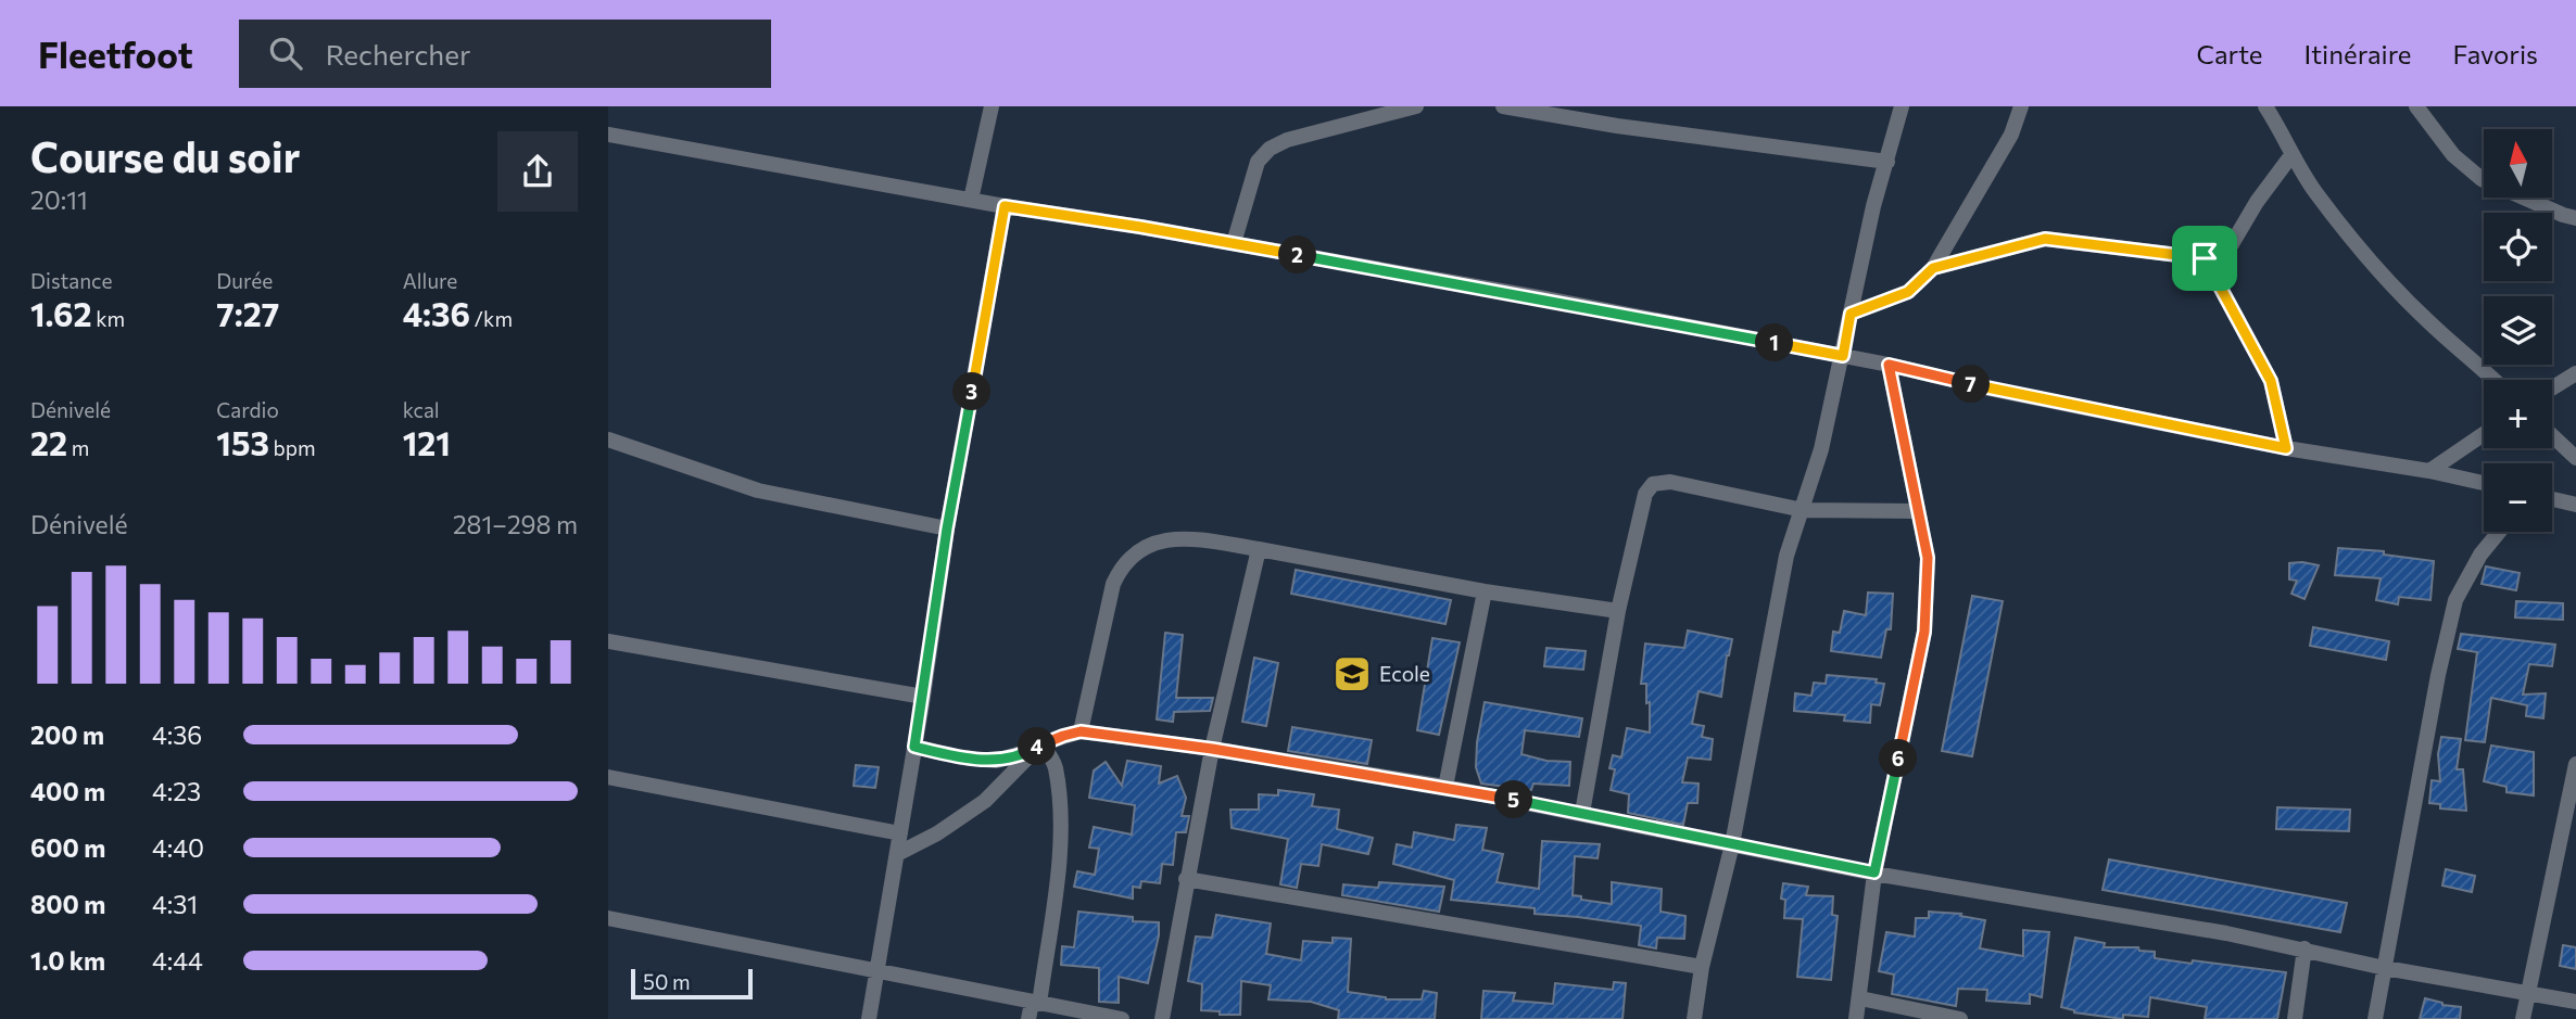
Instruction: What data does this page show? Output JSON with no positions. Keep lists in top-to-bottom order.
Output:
{
  "places": {
    "school or university": ["Ecole"]
  },
  "scale_bar": "50 m",
  "north": "top",
  "page": {
    "header": "Fleetfoot",
    "search": "Rechercher",
    "nav": ["Carte", "Itinéraire", "Favoris"],
    "heading": ["Course du soir", "20:11"],
    "map_buttons": ["+", "−"],
    "stats": [
      ["Distance", "1.62 km"],
      ["Durée", "7:27"],
      ["Allure", "4:36 /km"],
      ["Dénivelé", "22 m"],
      ["Cardio", "153 bpm"],
      ["kcal", "121"]
    ],
    "pins": [
      "2",
      "1",
      "7",
      "3",
      "4",
      "6",
      "5"
    ],
    "chart": ["Dénivelé", "281–298 m"],
    "list": [
      {
        "name": "200 m",
        "note": "4:36"
      },
      {
        "name": "400 m",
        "note": "4:23"
      },
      {
        "name": "600 m",
        "note": "4:40"
      },
      {
        "name": "800 m",
        "note": "4:31"
      },
      {
        "name": "1.0 km",
        "note": "4:44"
      }
    ],
    "scale": "50 m"
  }
}
